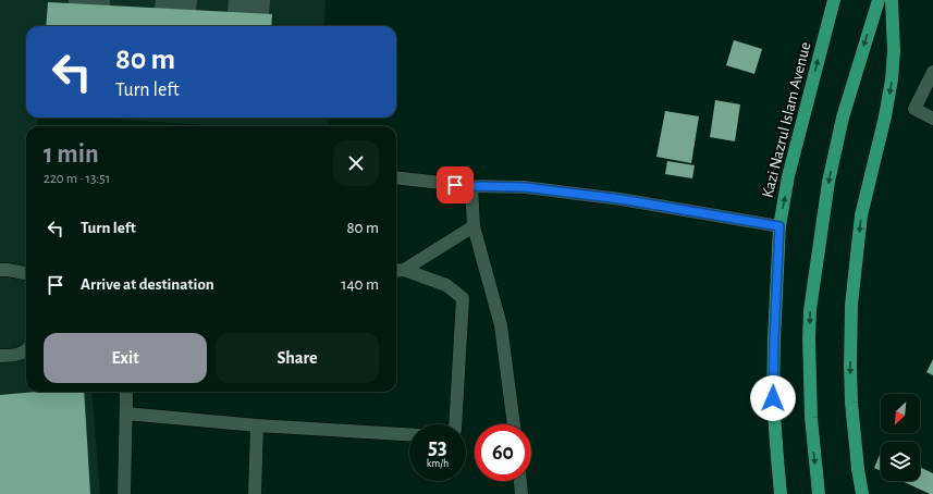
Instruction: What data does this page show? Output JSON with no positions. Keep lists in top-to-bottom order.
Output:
{
  "streets": {
    "main road": ["Kazi Nazrul Islam Avenue"]
  },
  "north": "bottom left",
  "page": {
    "turn": ["80 m", "Turn left"],
    "heading": ["1 min", "220 m · 13:51"],
    "list": [
      {
        "name": "Turn left",
        "value": "80 m"
      },
      {
        "name": "Arrive at destination",
        "value": "140 m"
      }
    ],
    "buttons": ["Exit", "Share"],
    "speed": "53 km/h",
    "limit": "60"
  }
}
